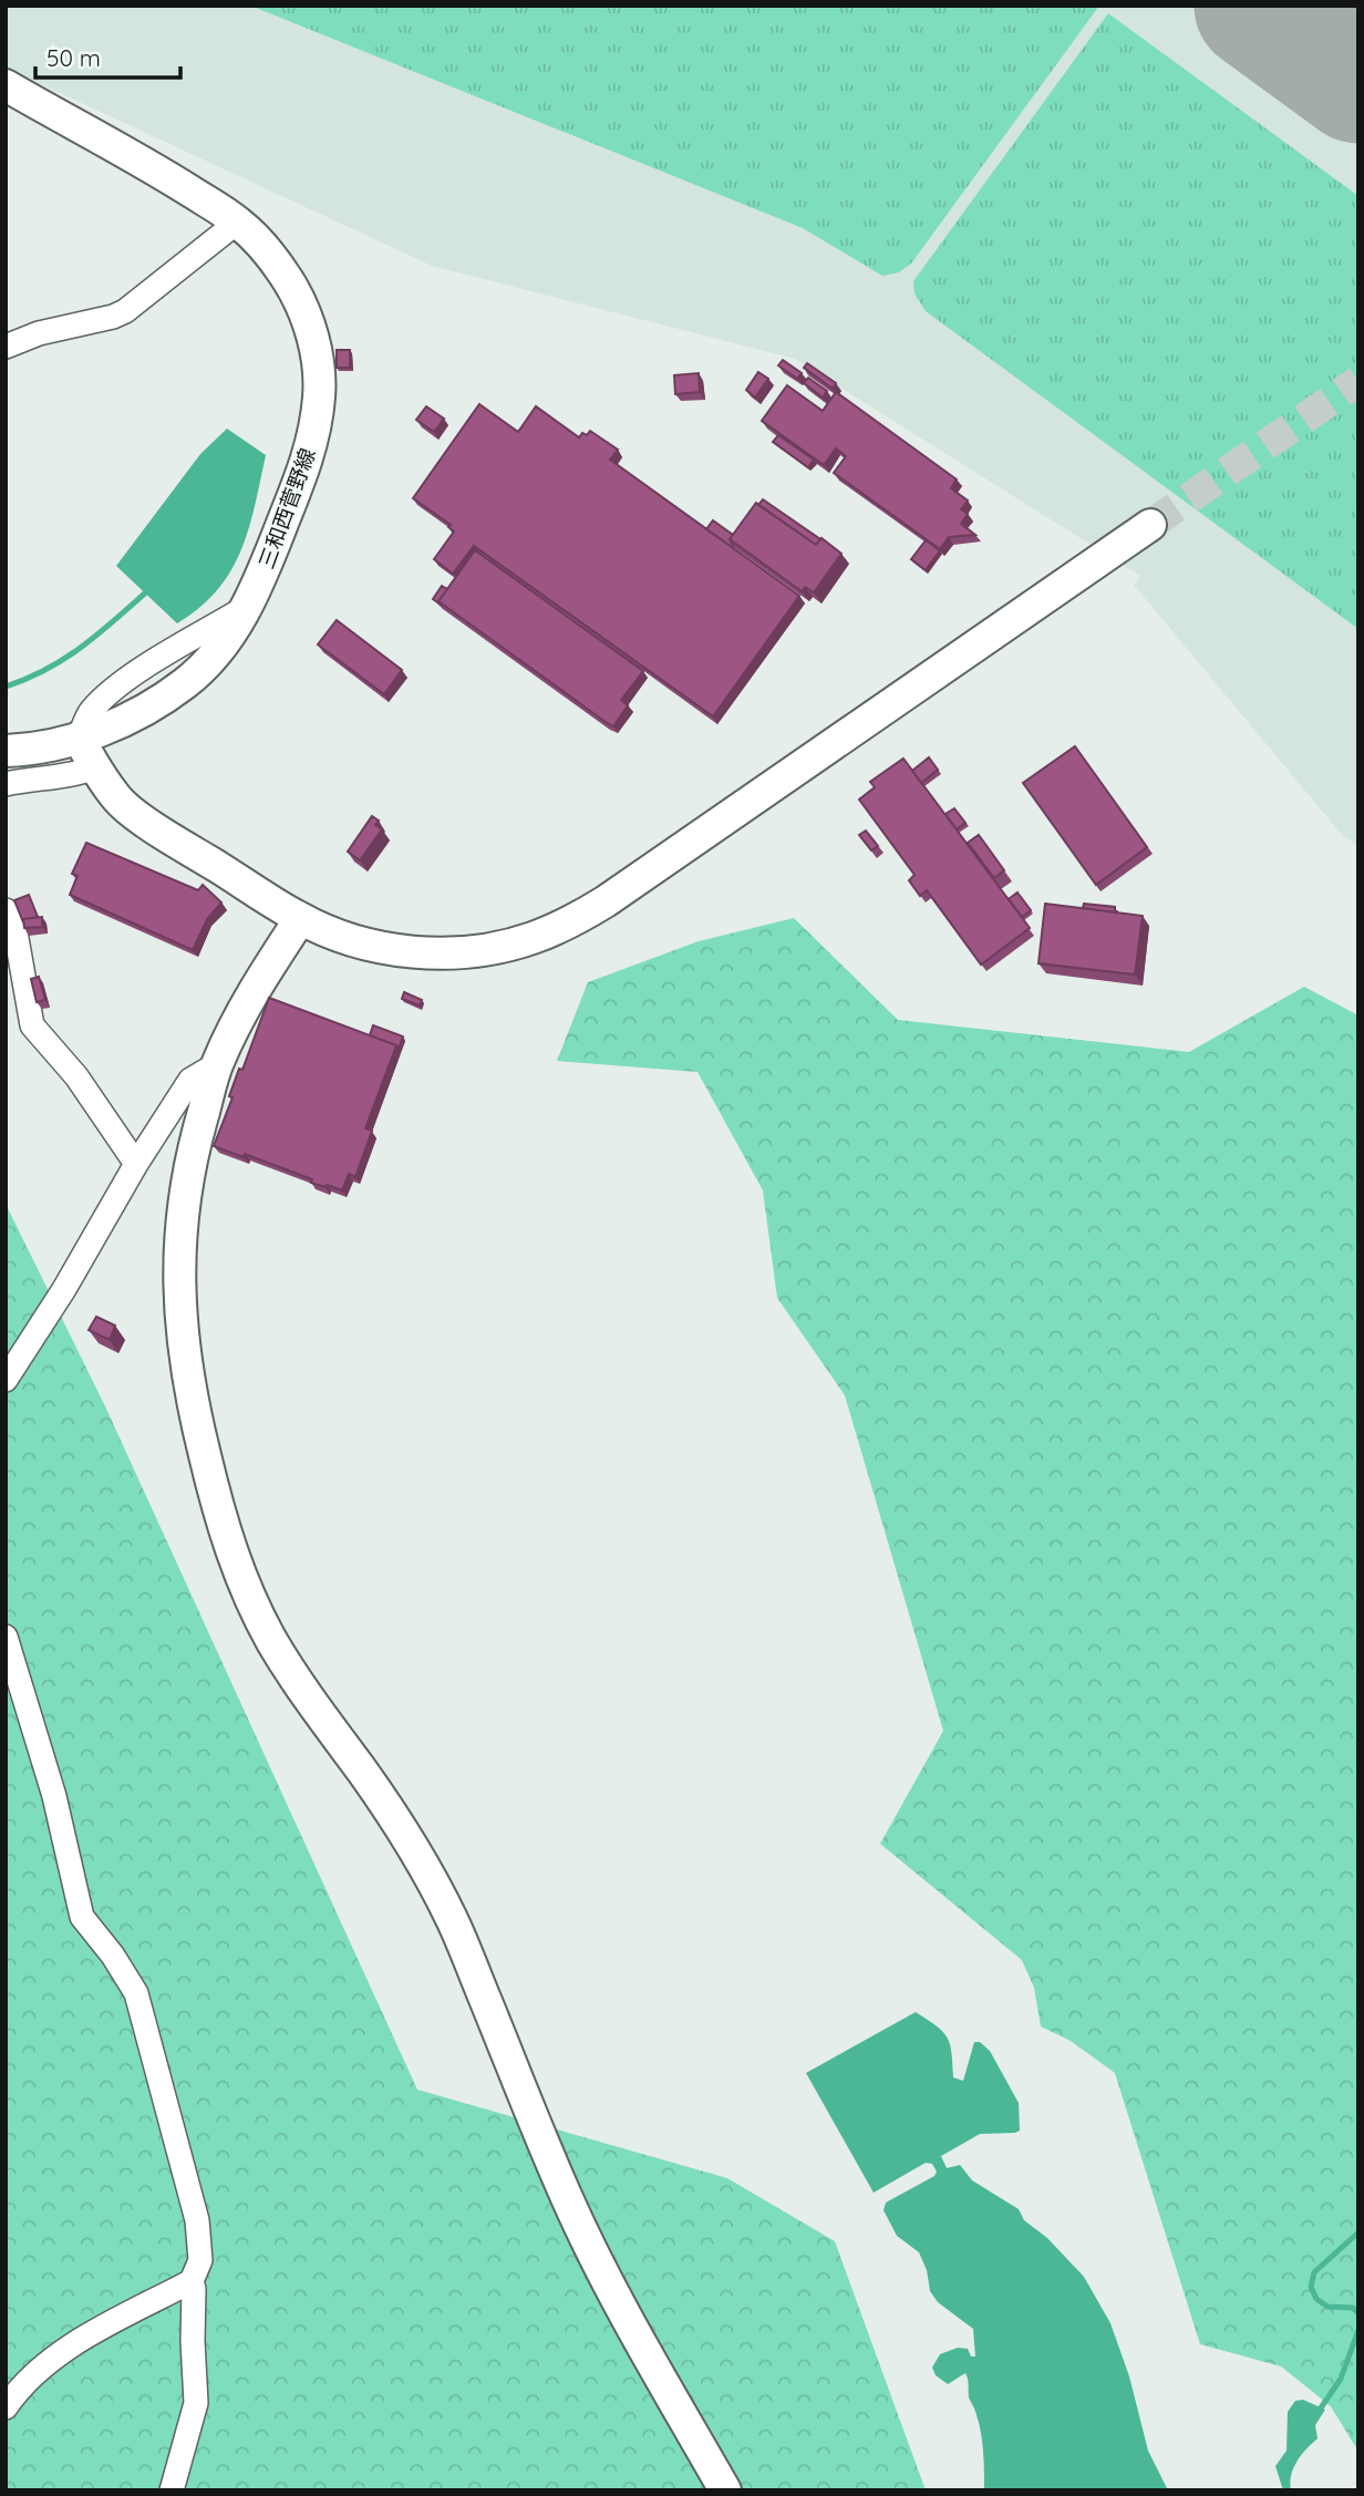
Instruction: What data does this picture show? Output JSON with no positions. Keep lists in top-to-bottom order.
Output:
{
  "streets": {
    "street": ["三和西菅野線"]
  },
  "scale_bar": "50 m"
}
